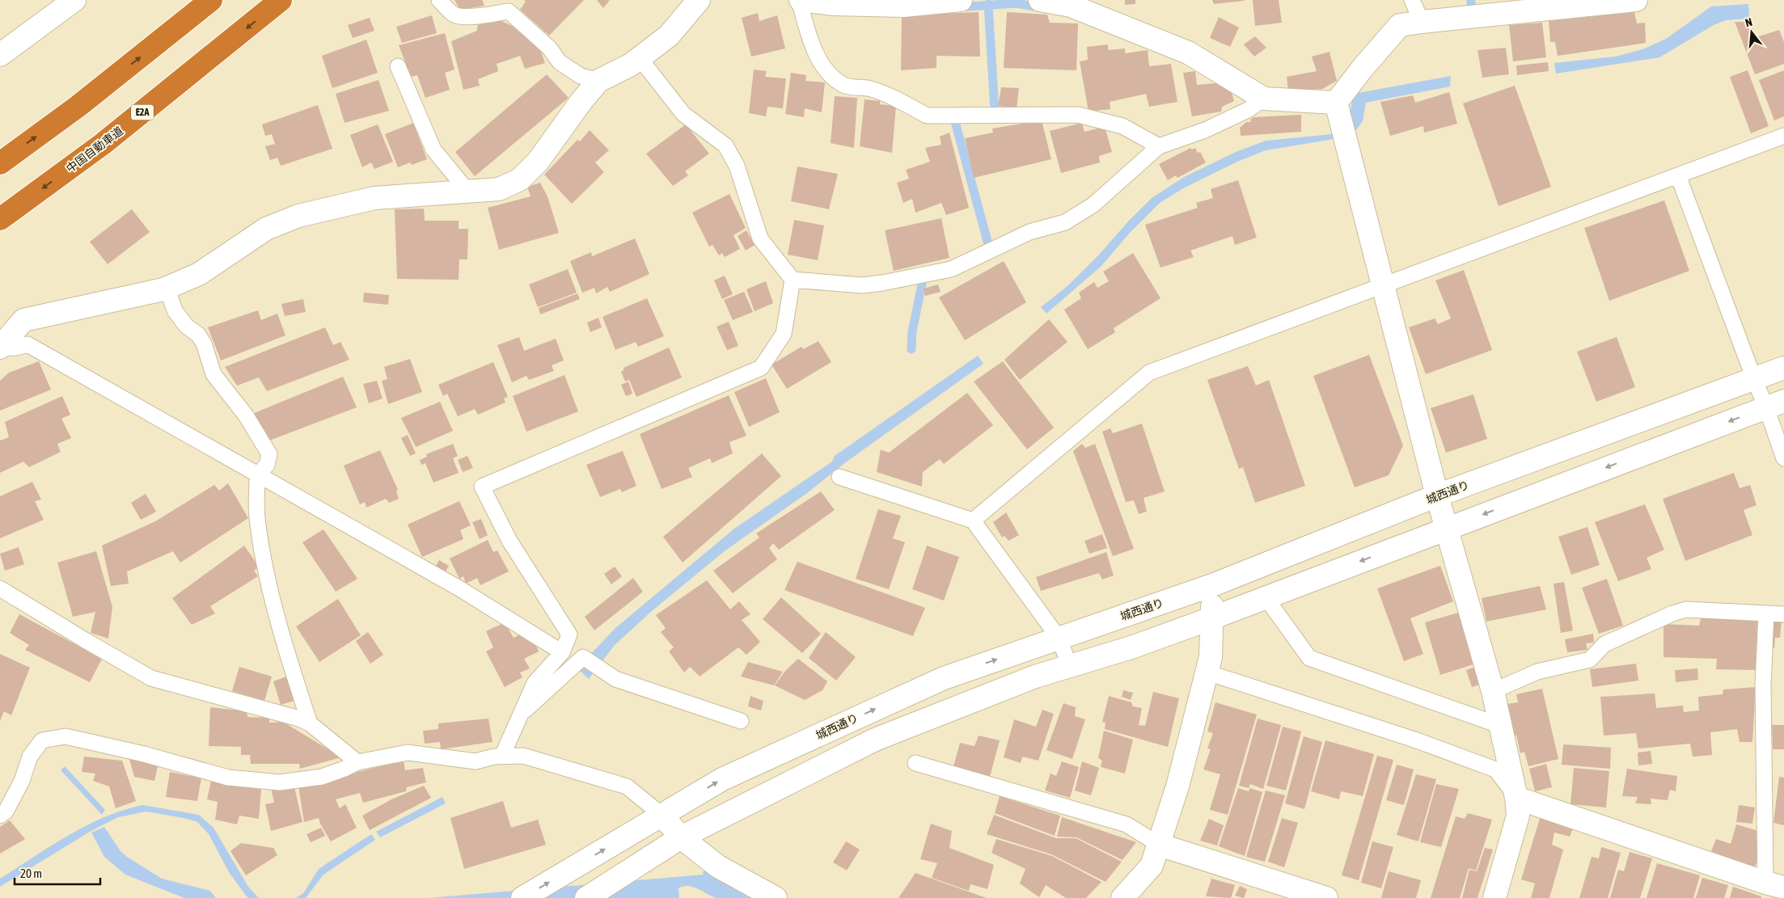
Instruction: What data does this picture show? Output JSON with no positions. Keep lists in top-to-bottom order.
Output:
{
  "streets": {
    "highway": ["E2A", "中国自動車道"],
    "street": ["城西通り"]
  },
  "scale_bar": "20 m",
  "north": "top"
}
